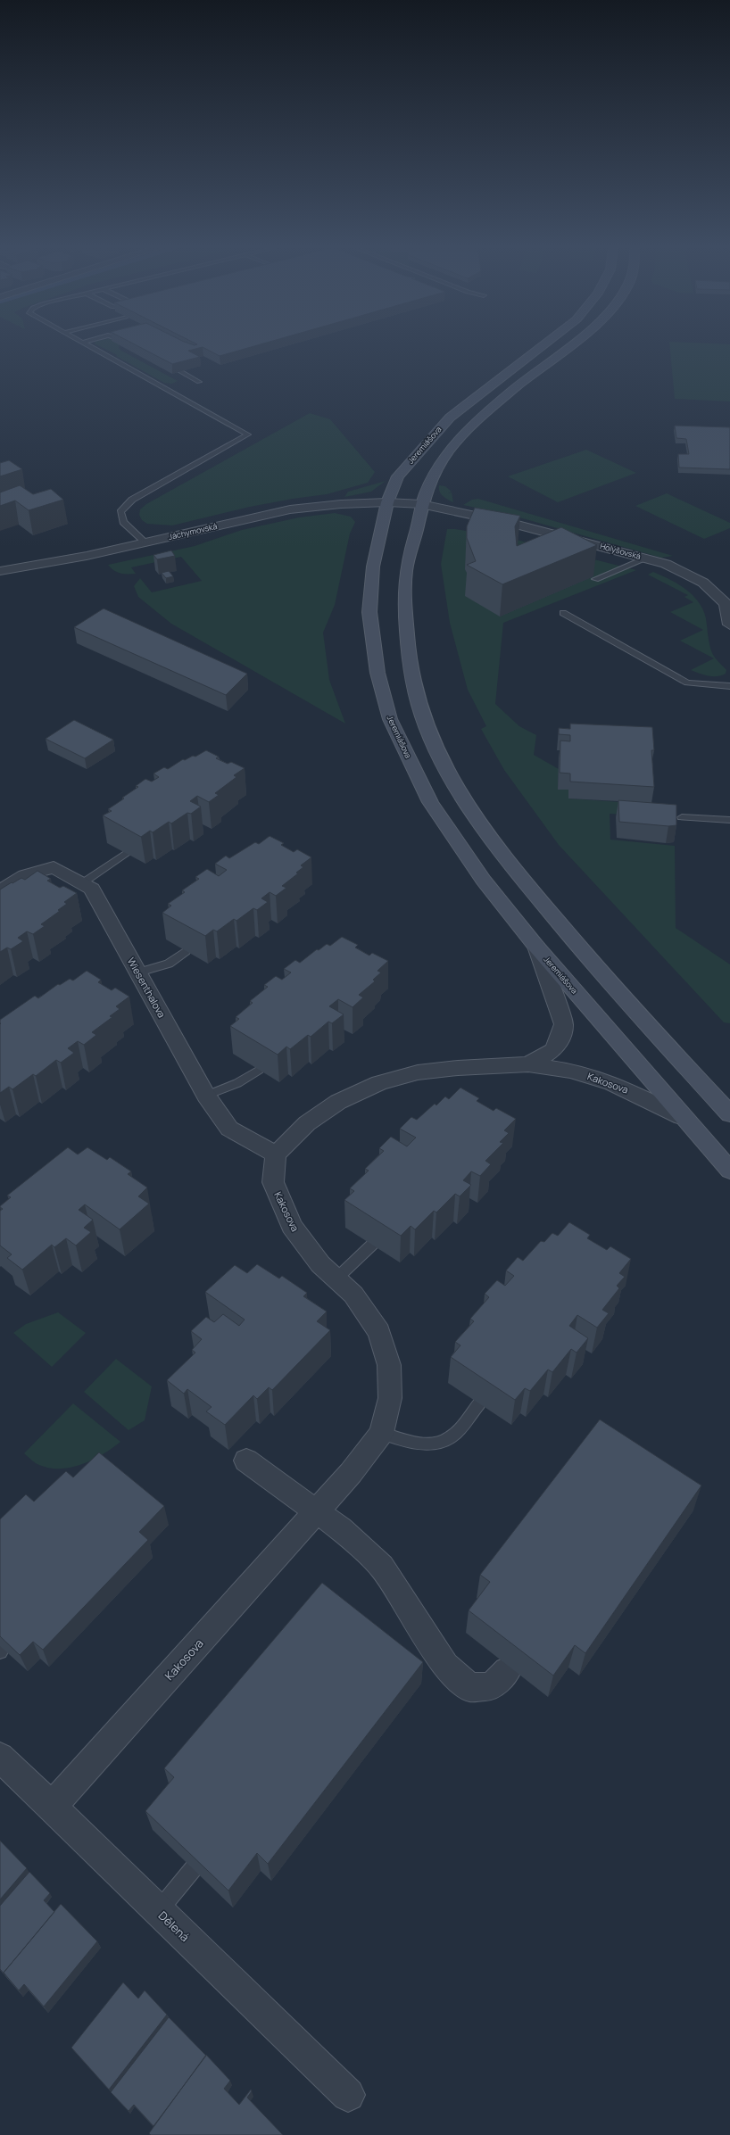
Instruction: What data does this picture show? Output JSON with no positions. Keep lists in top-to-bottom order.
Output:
{
  "streets": {
    "main road": ["Jeremiášova"],
    "street": [
      "Jáchymovská",
      "Holýšovská",
      "Wiesenthalova",
      "Kakosova",
      "Dělená"
    ]
  },
  "crossings": [
    ["Jeremiášova", "Jáchymovská"],
    ["Jeremiášova", "Kakosova"],
    ["Jáchymovská", "Holýšovská"],
    ["Wiesenthalova", "Kakosova"],
    ["Kakosova", "Dělená"]
  ]
}
